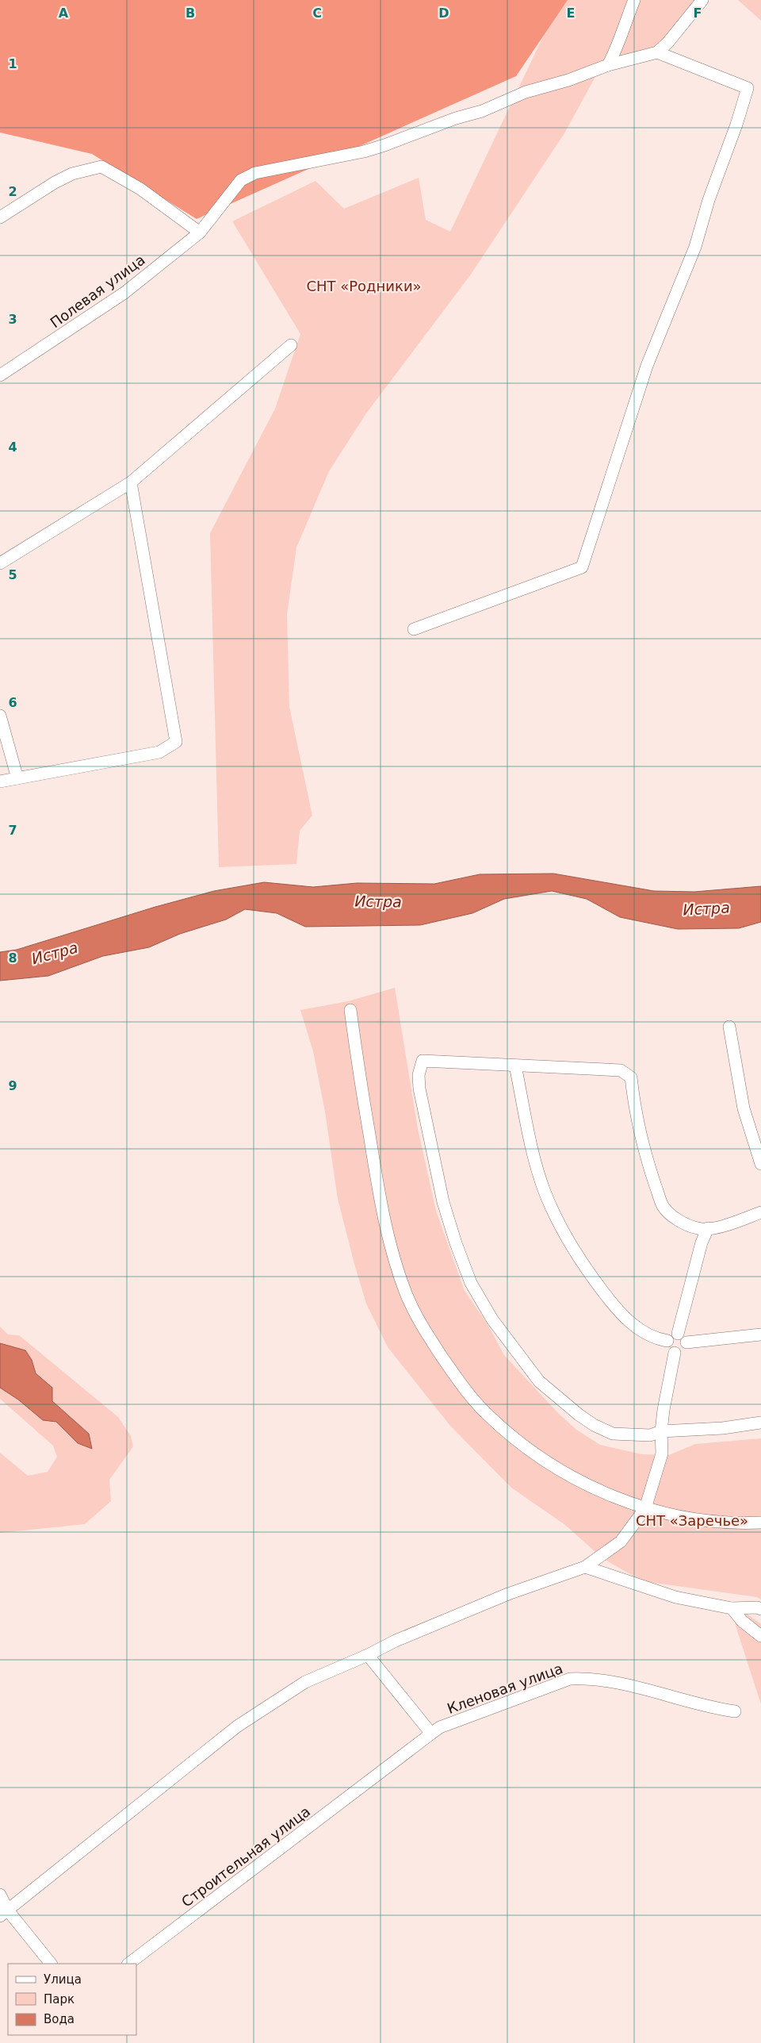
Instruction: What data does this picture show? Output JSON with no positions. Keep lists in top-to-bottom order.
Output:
{
  "streets": {
    "street": ["Полевая улица", "Кленовая улица", "Строительная улица"]
  },
  "crossings": [
    ["Кленовая улица", "Строительная улица"]
  ],
  "water": ["Истра"],
  "parks": ["СНТ «Родники»", "СНТ «Заречье»"],
  "legend": ["Улица", "Парк", "Вода"],
  "grid": {
    "columns": [
      "A",
      "B",
      "C",
      "D",
      "E",
      "F"
    ],
    "rows": [
      "1",
      "2",
      "3",
      "4",
      "5",
      "6",
      "7",
      "8",
      "9"
    ]
  }
}
